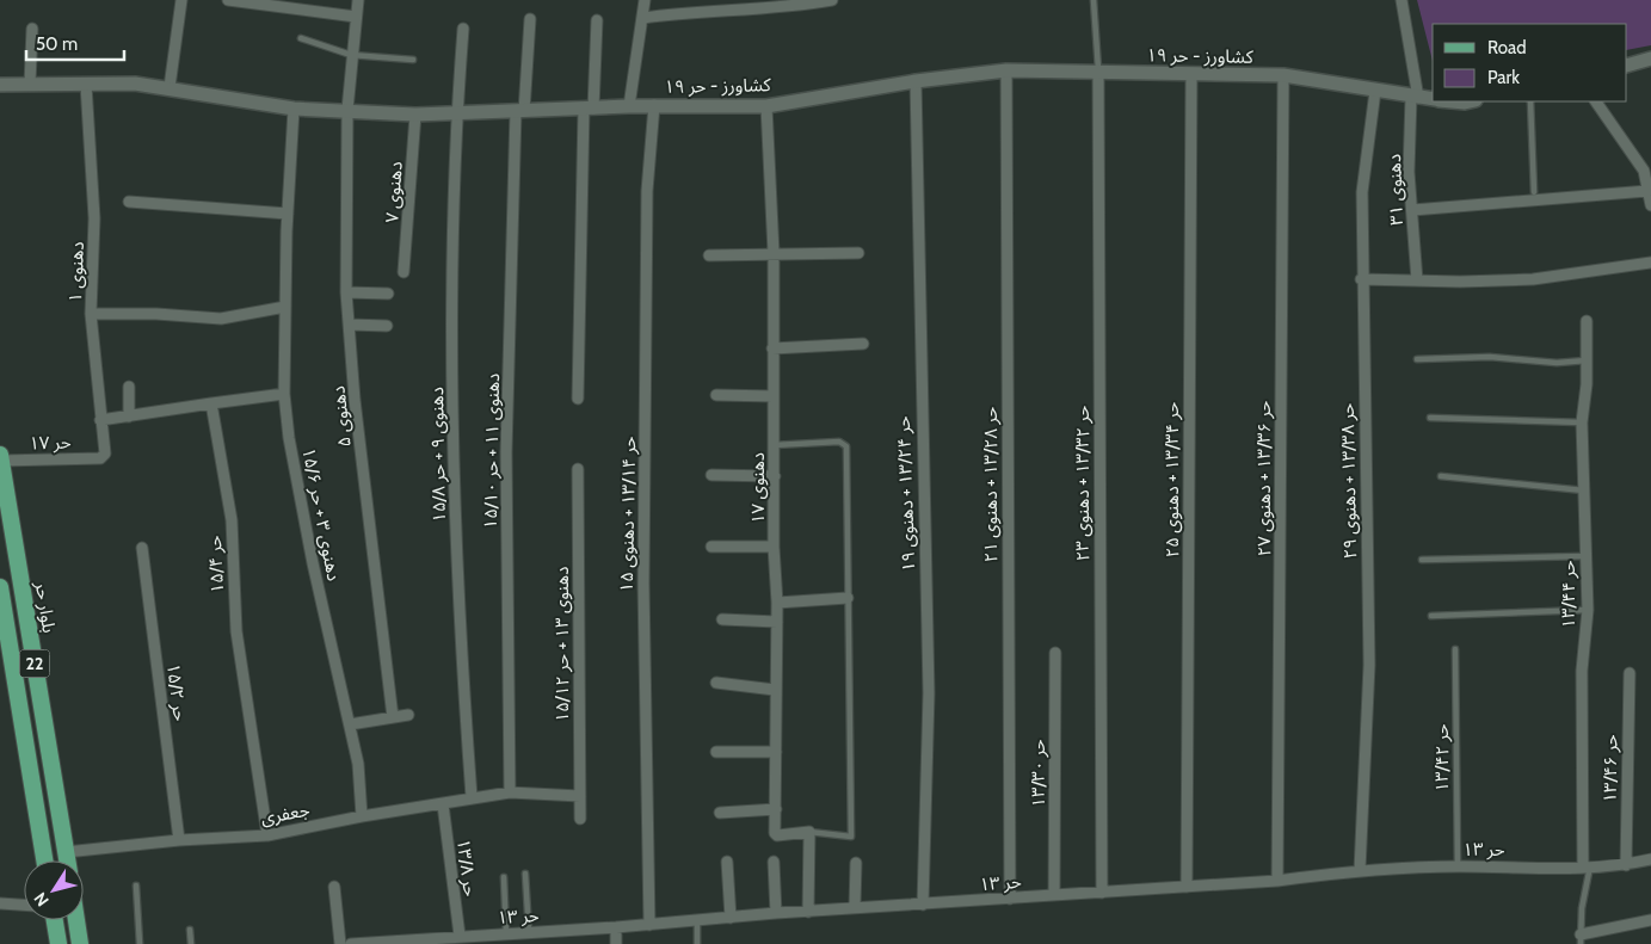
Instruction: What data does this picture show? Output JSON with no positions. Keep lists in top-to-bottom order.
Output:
{
  "streets": {
    "main road": ["بلوار حر", "22"],
    "street": [
      "کشاورز - حر ۱۹",
      "دهنوی ۳۱",
      "دهنوی ۷",
      "دهنوی ۱",
      "دهنوی ۵",
      "حر ۱۷",
      "دهنوی ۱۱ + حر ۱۵/۱۰",
      "دهنوی ۹ + حر ۱۵/۸",
      "حر ۱۳/۳۶ + دهنوی ۲۷",
      "حر ۱۳/۳۴ + دهنوی ۲۵",
      "حر ۱۳/۳۸ + دهنوی ۲۹",
      "حر ۱۳/۳۲ + دهنوی ۲۳",
      "حر ۱۳/۲۸ + دهنوی ۲۱",
      "دهنوی ۱۷",
      "حر ۱۳/۲۴ + دهنوی ۱۹",
      "دهنوی ۳ + حر ۱۵/۶",
      "حر ۱۳/۱۴ + دهنوی ۱۵",
      "حر ۱۵/۴",
      "حر ۱۳/۴۴",
      "دهنوی ۱۳ + حر ۱۵/۱۲",
      "حر ۱۵/۲",
      "حر ۱۳/۴۶",
      "حر ۱۳/۳۰",
      "جعفری",
      "حر ۱۳",
      "حر ۱۳/۸"
    ],
    "lane": ["حر ۱۳/۴۲"]
  },
  "crossings": [
    ["کشاورز - حر ۱۹", "دهنوی ۳۱"],
    ["کشاورز - حر ۱۹", "دهنوی ۷"],
    ["کشاورز - حر ۱۹", "دهنوی ۱"],
    ["کشاورز - حر ۱۹", "دهنوی ۵"],
    ["کشاورز - حر ۱۹", "دهنوی ۱۱ + حر ۱۵/۱۰"],
    ["کشاورز - حر ۱۹", "دهنوی ۹ + حر ۱۵/۸"],
    ["کشاورز - حر ۱۹", "حر ۱۳/۳۶ + دهنوی ۲۷"],
    ["کشاورز - حر ۱۹", "حر ۱۳/۳۴ + دهنوی ۲۵"],
    ["کشاورز - حر ۱۹", "حر ۱۳/۳۸ + دهنوی ۲۹"],
    ["کشاورز - حر ۱۹", "حر ۱۳/۳۲ + دهنوی ۲۳"],
    ["کشاورز - حر ۱۹", "حر ۱۳/۲۸ + دهنوی ۲۱"],
    ["کشاورز - حر ۱۹", "دهنوی ۱۷"],
    ["کشاورز - حر ۱۹", "حر ۱۳/۲۴ + دهنوی ۱۹"],
    ["کشاورز - حر ۱۹", "دهنوی ۳ + حر ۱۵/۶"],
    ["کشاورز - حر ۱۹", "حر ۱۳/۱۴ + دهنوی ۱۵"],
    ["دهنوی ۱", "حر ۱۷"],
    ["حر ۱۷", "بلوار حر"],
    ["دهنوی ۱۱ + حر ۱۵/۱۰", "جعفری"],
    ["دهنوی ۹ + حر ۱۵/۸", "جعفری"],
    ["حر ۱۳/۳۶ + دهنوی ۲۷", "حر ۱۳"],
    ["حر ۱۳/۳۴ + دهنوی ۲۵", "حر ۱۳"],
    ["حر ۱۳/۳۸ + دهنوی ۲۹", "حر ۱۳"],
    ["حر ۱۳/۳۲ + دهنوی ۲۳", "حر ۱۳"],
    ["حر ۱۳/۲۸ + دهنوی ۲۱", "حر ۱۳"],
    ["حر ۱۳/۲۴ + دهنوی ۱۹", "حر ۱۳"],
    ["دهنوی ۳ + حر ۱۵/۶", "جعفری"],
    ["حر ۱۳/۱۴ + دهنوی ۱۵", "حر ۱۳"],
    ["حر ۱۵/۴", "جعفری"],
    ["حر ۱۳/۴۴", "حر ۱۳"],
    ["بلوار حر", "جعفری"],
    ["دهنوی ۱۳ + حر ۱۵/۱۲", "جعفری"],
    ["حر ۱۵/۲", "جعفری"],
    ["حر ۱۳/۴۲", "حر ۱۳"],
    ["حر ۱۳/۴۶", "حر ۱۳"],
    ["حر ۱۳/۳۰", "حر ۱۳"],
    ["جعفری", "حر ۱۳/۸"],
    ["حر ۱۳", "حر ۱۳/۸"]
  ],
  "legend": ["Road", "Park"],
  "scale_bar": "50 m",
  "north": "bottom left"
}
